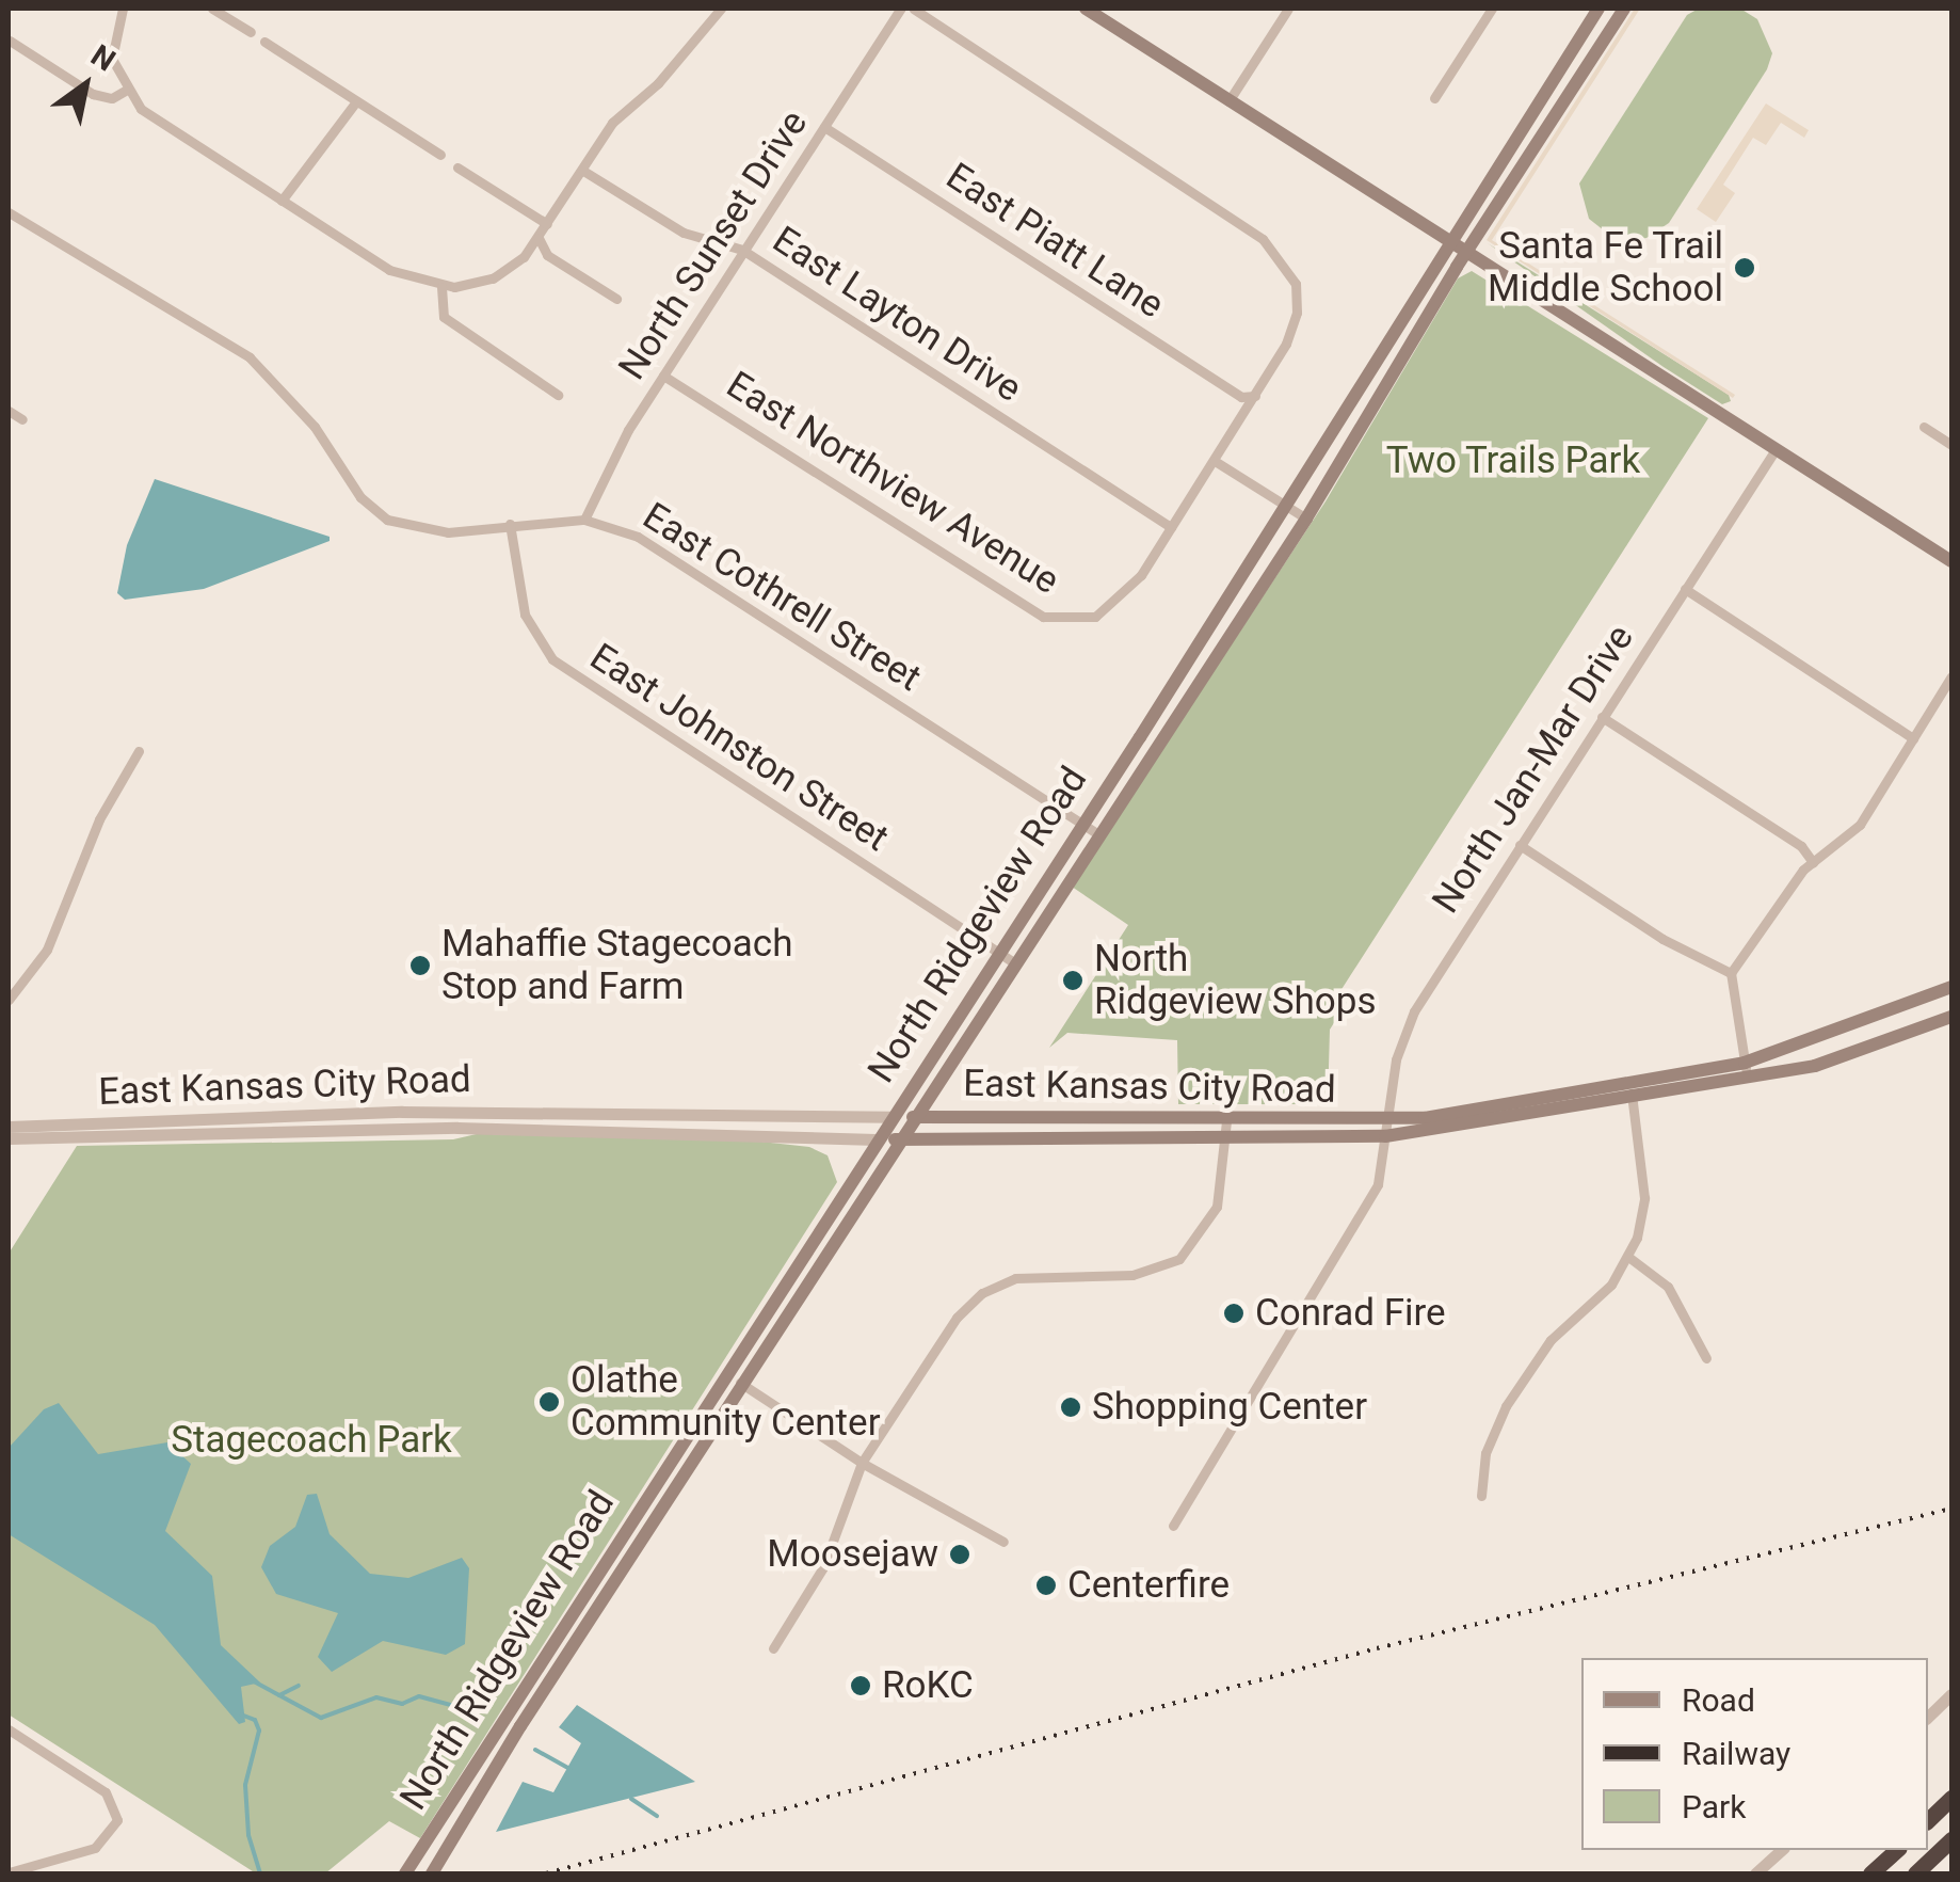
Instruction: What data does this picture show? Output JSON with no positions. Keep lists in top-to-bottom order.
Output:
{
  "streets": {
    "main road": ["North Ridgeview Road", "East Kansas City Road"],
    "street": [
      "East Piatt Lane",
      "North Sunset Drive",
      "East Layton Drive",
      "East Northview Avenue",
      "East Cothrell Street",
      "East Johnston Street",
      "North Jan-Mar Drive"
    ]
  },
  "crossings": [
    ["East Piatt Lane", "North Sunset Drive"],
    ["North Sunset Drive", "East Layton Drive"],
    ["North Sunset Drive", "East Northview Avenue"],
    ["North Sunset Drive", "East Cothrell Street"],
    ["East Layton Drive", "East Northview Avenue"],
    ["East Cothrell Street", "East Johnston Street"],
    ["East Cothrell Street", "North Ridgeview Road"],
    ["East Johnston Street", "North Ridgeview Road"],
    ["North Jan-Mar Drive", "East Kansas City Road"],
    ["North Ridgeview Road", "East Kansas City Road"]
  ],
  "parks": ["Two Trails Park", "Stagecoach Park"],
  "places": [
    "Santa Fe Trail Middle School",
    "Mahaffie Stagecoach Stop and Farm",
    "North Ridgeview Shops",
    "Conrad Fire",
    "Olathe Community Center",
    "Shopping Center",
    "Moosejaw",
    "Centerfire",
    "RoKC"
  ],
  "legend": ["Road", "Railway", "Park"],
  "north": "top right"
}
